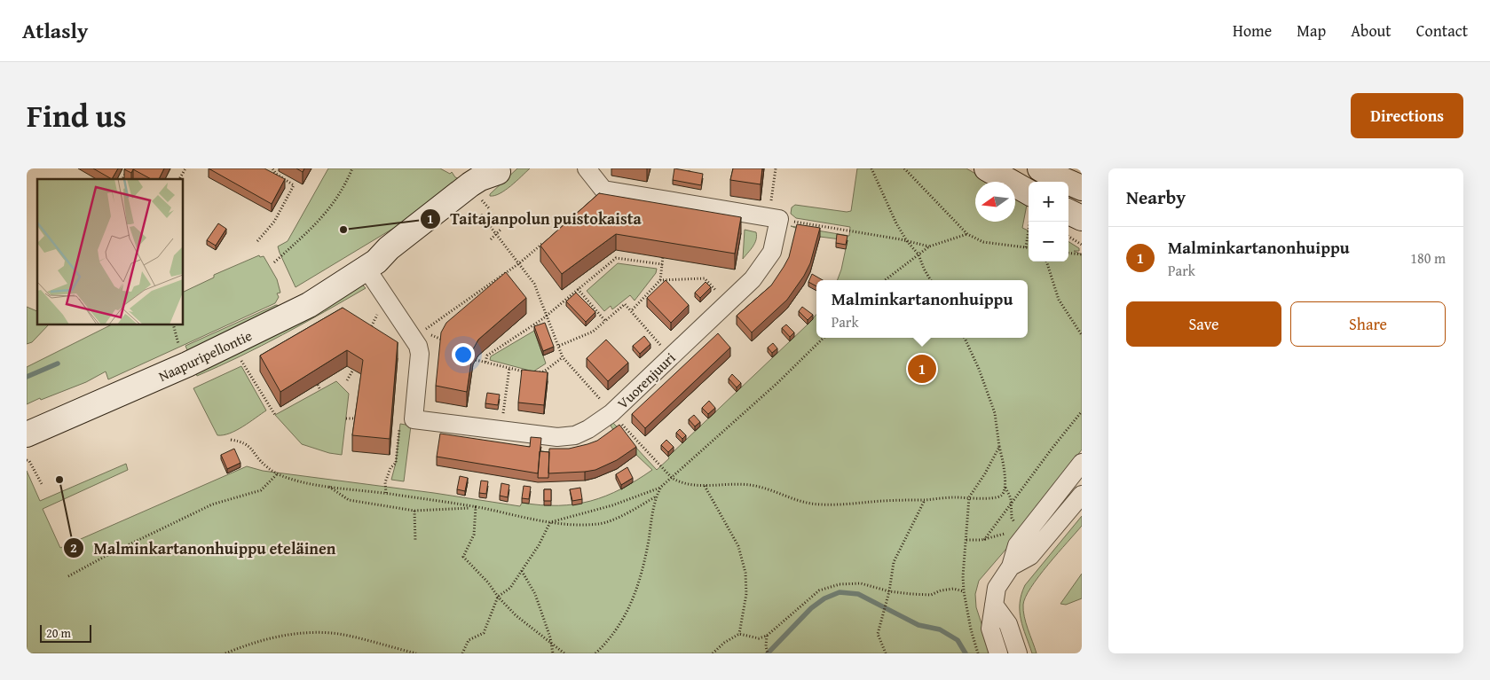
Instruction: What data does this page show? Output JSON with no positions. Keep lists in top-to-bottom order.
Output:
{
  "streets": {
    "street": ["Naapuripellontie", "Vuorenjuuri"]
  },
  "crossings": [
    ["Naapuripellontie", "Vuorenjuuri"]
  ],
  "places": ["Taitajanpolun puistokaista", "Malminkartanonhuippu eteläinen"],
  "scale_bar": "20 m",
  "north": "left",
  "page": {
    "header": "Atlasly",
    "nav": [
      "Home",
      "Map",
      "About",
      "Contact"
    ],
    "title": "Find us",
    "buttons": [
      "Directions",
      ["Save", "Share"]
    ],
    "heading": "Nearby",
    "map_buttons": ["+", "−"],
    "list": [
      {
        "mark": "1",
        "name": "Malminkartanonhuippu",
        "note": "Park",
        "value": "180 m"
      }
    ],
    "popup": ["Malminkartanonhuippu", "Park"],
    "pins": "1",
    "scale": "20 m"
  }
}
